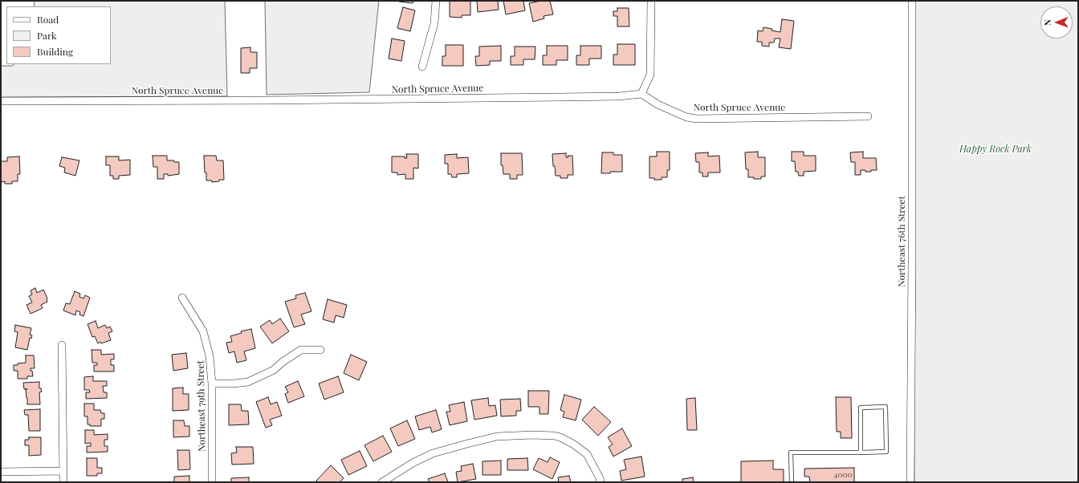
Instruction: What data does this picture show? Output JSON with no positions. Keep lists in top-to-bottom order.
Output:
{
  "streets": {
    "street": ["North Spruce Avenue", "Northeast 76th Street", "Northeast 79th Street"]
  },
  "parks": ["Happy Rock Park"],
  "house_numbers": ["4000"],
  "legend": ["Road", "Park", "Building"],
  "north": "left"
}
